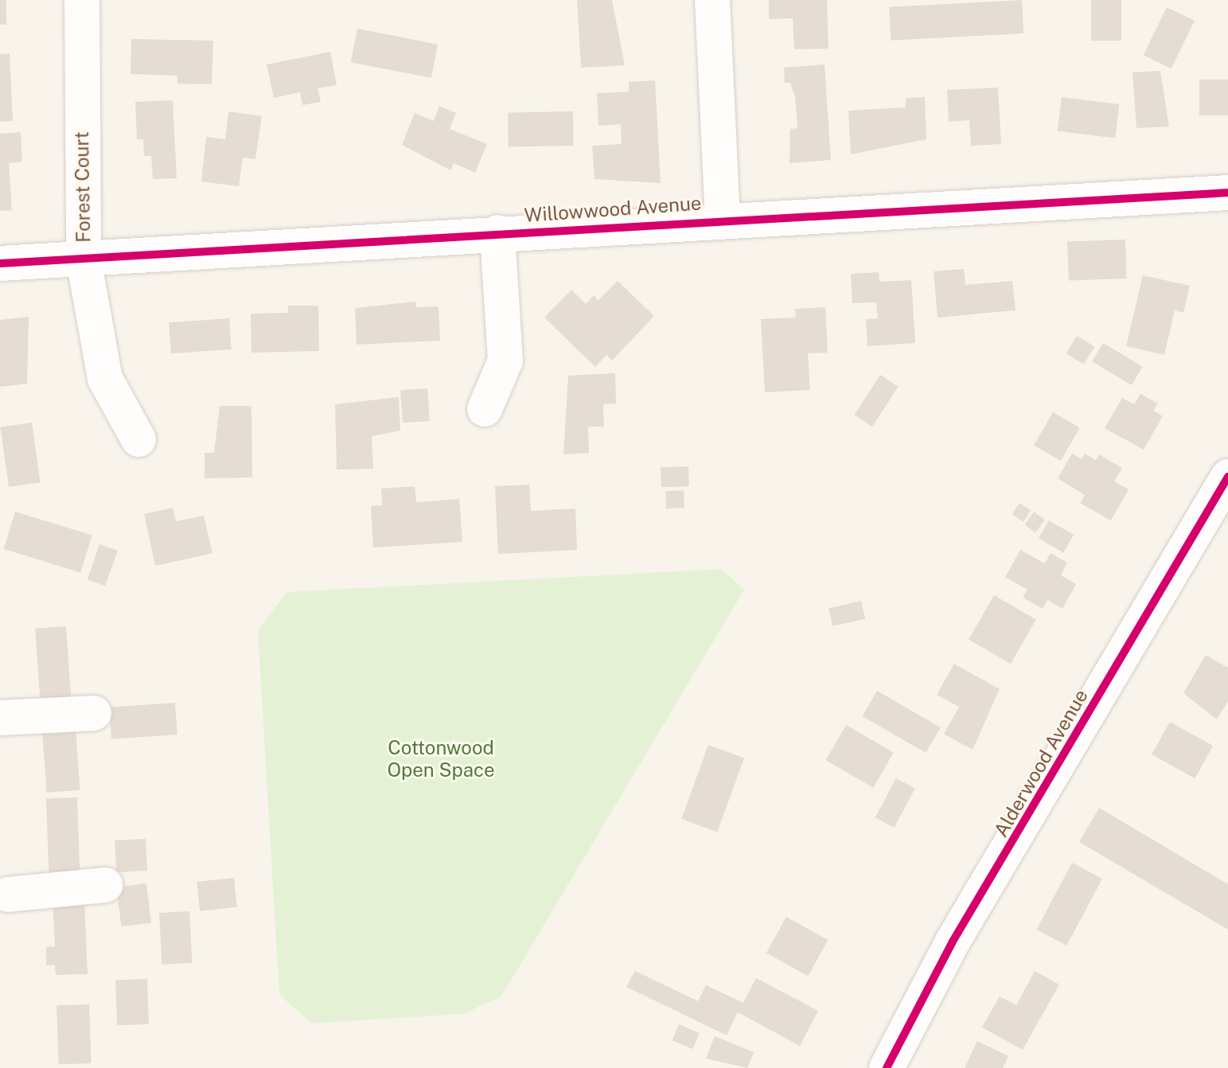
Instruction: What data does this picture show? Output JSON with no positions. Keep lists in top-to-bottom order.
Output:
{
  "streets": {
    "street": ["Forest Court", "Willowwood Avenue", "Alderwood Avenue"]
  },
  "crossings": [
    ["Forest Court", "Willowwood Avenue"]
  ],
  "parks": ["Cottonwood Open Space"]
}
